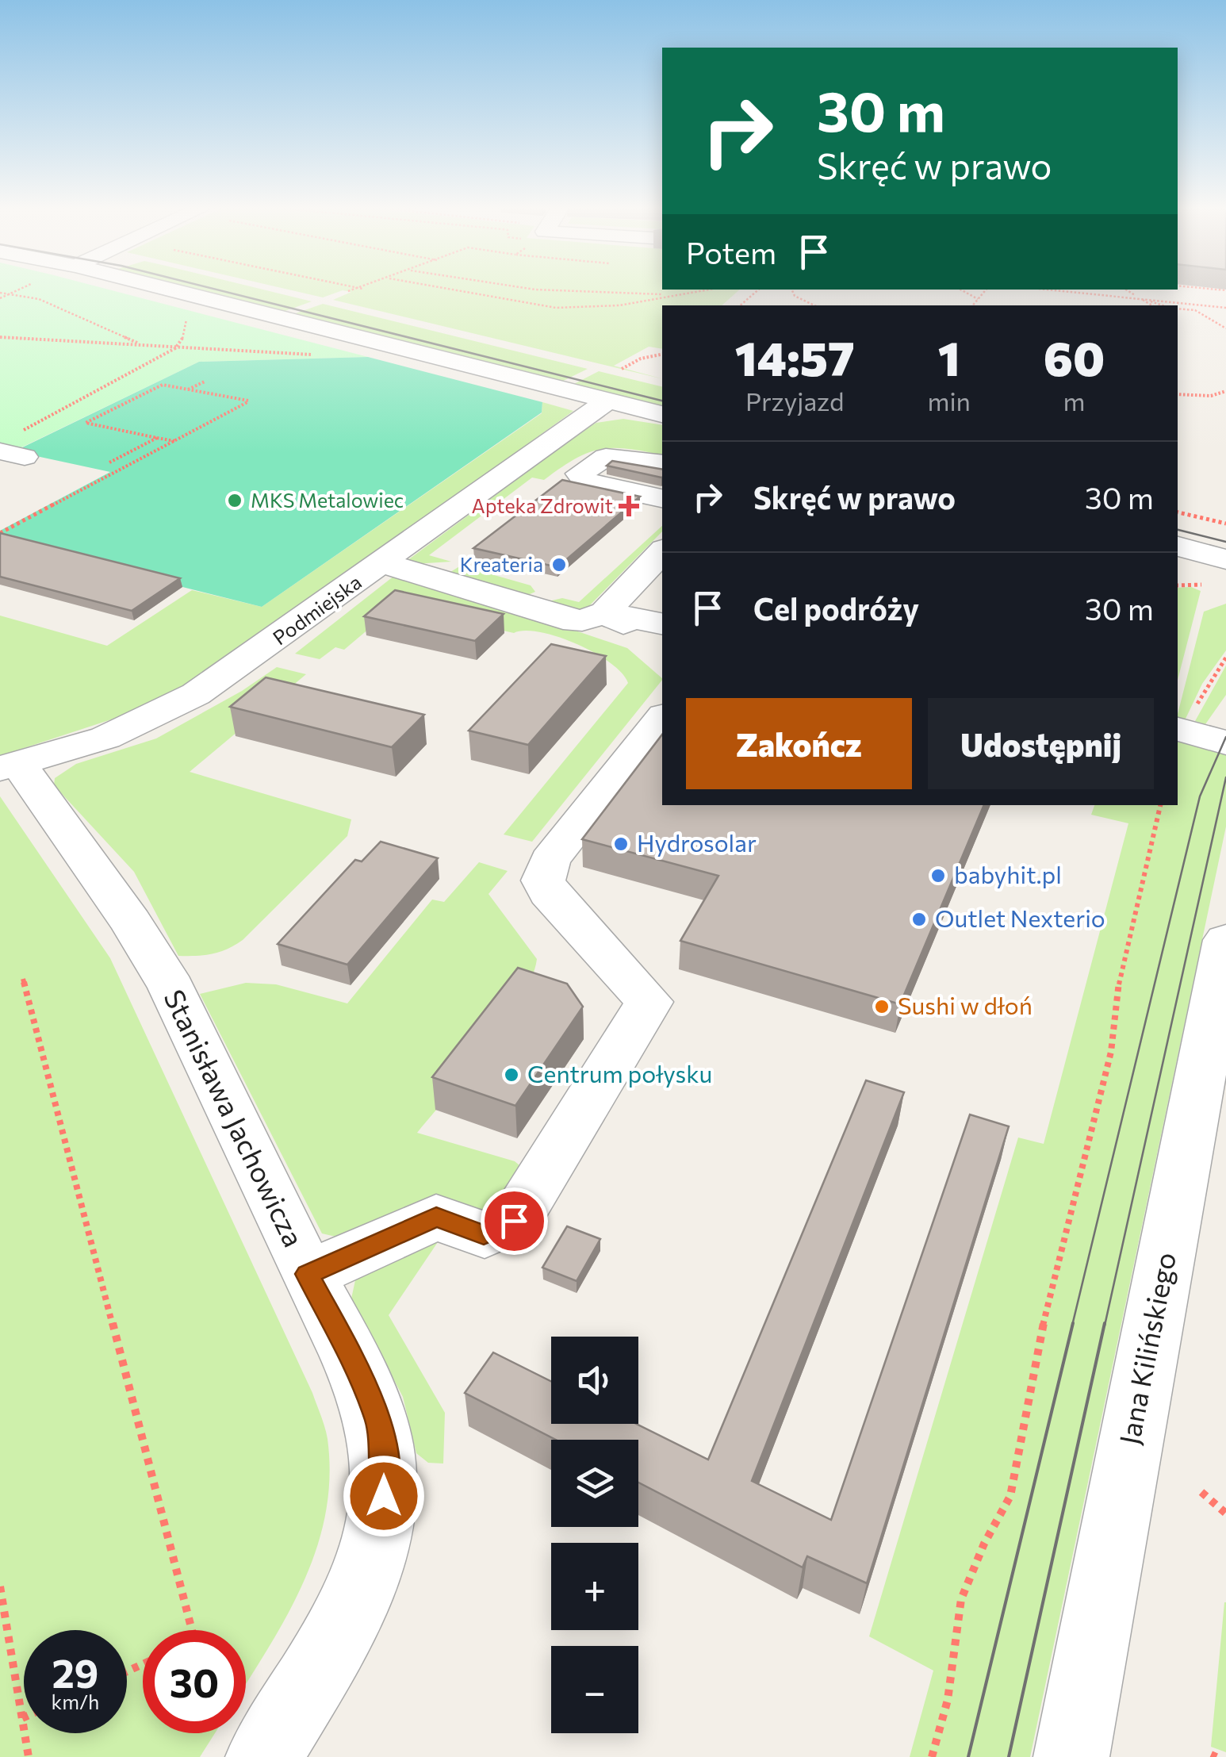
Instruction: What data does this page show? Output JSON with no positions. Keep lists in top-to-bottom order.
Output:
{
  "streets": {
    "street": ["Podmiejska", "Stanisława Jachowicza", "Jana Kilińskiego"]
  },
  "crossings": [
    ["Podmiejska", "Stanisława Jachowicza"]
  ],
  "places": {
    "other": [
      "MKS Metalowiec",
      "Kreateria",
      "Hydrosolar",
      "babyhit.pl",
      "Outlet Nexterio",
      "Sushi w dłoń",
      "Centrum połysku"
    ],
    "health": ["Apteka Zdrowit"]
  },
  "page": {
    "turn": ["30 m", "Skręć w prawo"],
    "then": "Potem",
    "eta": [
      "14:57",
      "Przyjazd",
      "1",
      "min",
      "60",
      "m"
    ],
    "list": [
      {
        "name": "Skręć w prawo",
        "value": "30 m"
      },
      {
        "name": "Cel podróży",
        "value": "30 m"
      }
    ],
    "buttons": ["Zakończ", "Udostępnij"],
    "map_buttons": ["+", "−"],
    "speed": "29 km/h",
    "limit": "30"
  }
}
